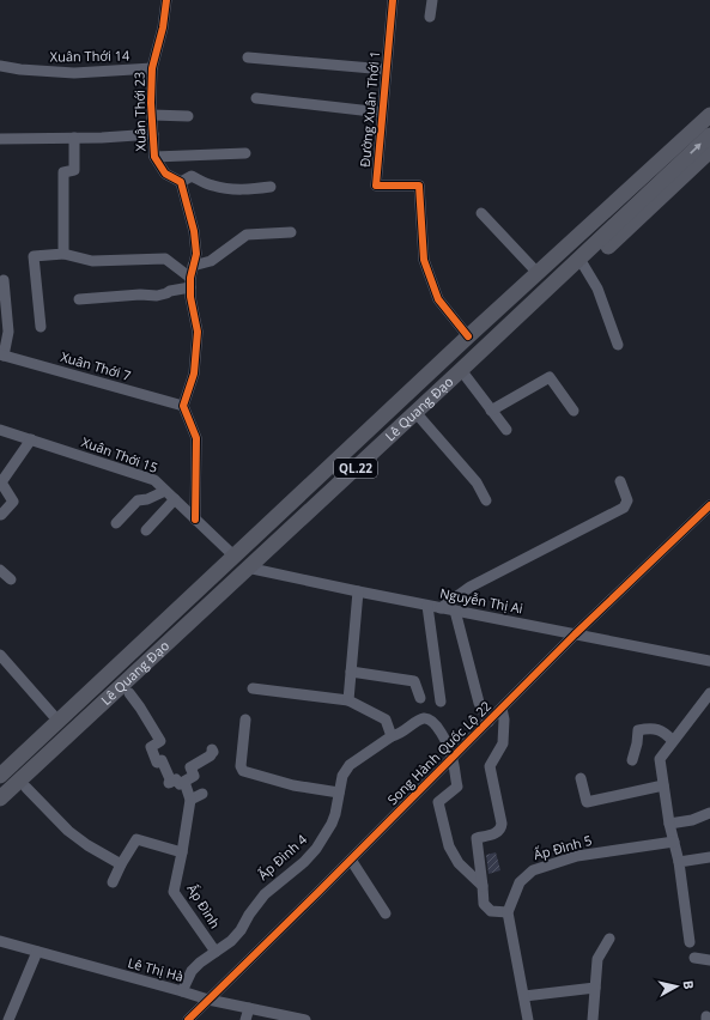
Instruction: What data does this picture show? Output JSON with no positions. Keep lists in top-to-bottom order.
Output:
{
  "streets": {
    "highway": ["Lê Quang Đạo", "QL.22"],
    "street": [
      "Xuân Thới 14",
      "Đường Xuân Thới 1",
      "Xuân Thới 23",
      "Xuân Thới 7",
      "Xuân Thới 15",
      "Nguyễn Thị Ai",
      "Song Hành Quốc Lộ 22",
      "Ấp Đình 5",
      "Ấp Đình 4",
      "Ấp Đình",
      "Lê Thị Hà"
    ]
  },
  "crossings": [
    ["Xuân Thới 14", "Xuân Thới 23"],
    ["Đường Xuân Thới 1", "Lê Quang Đạo"],
    ["Lê Quang Đạo", "Xuân Thới 15"],
    ["Lê Quang Đạo", "Nguyễn Thị Ai"],
    ["Nguyễn Thị Ai", "Song Hành Quốc Lộ 22"],
    ["Song Hành Quốc Lộ 22", "Ấp Đình 4"],
    ["Song Hành Quốc Lộ 22", "Lê Thị Hà"],
    ["Ấp Đình 4", "Ấp Đình"],
    ["Ấp Đình 4", "Lê Thị Hà"]
  ],
  "north": "right"
}
